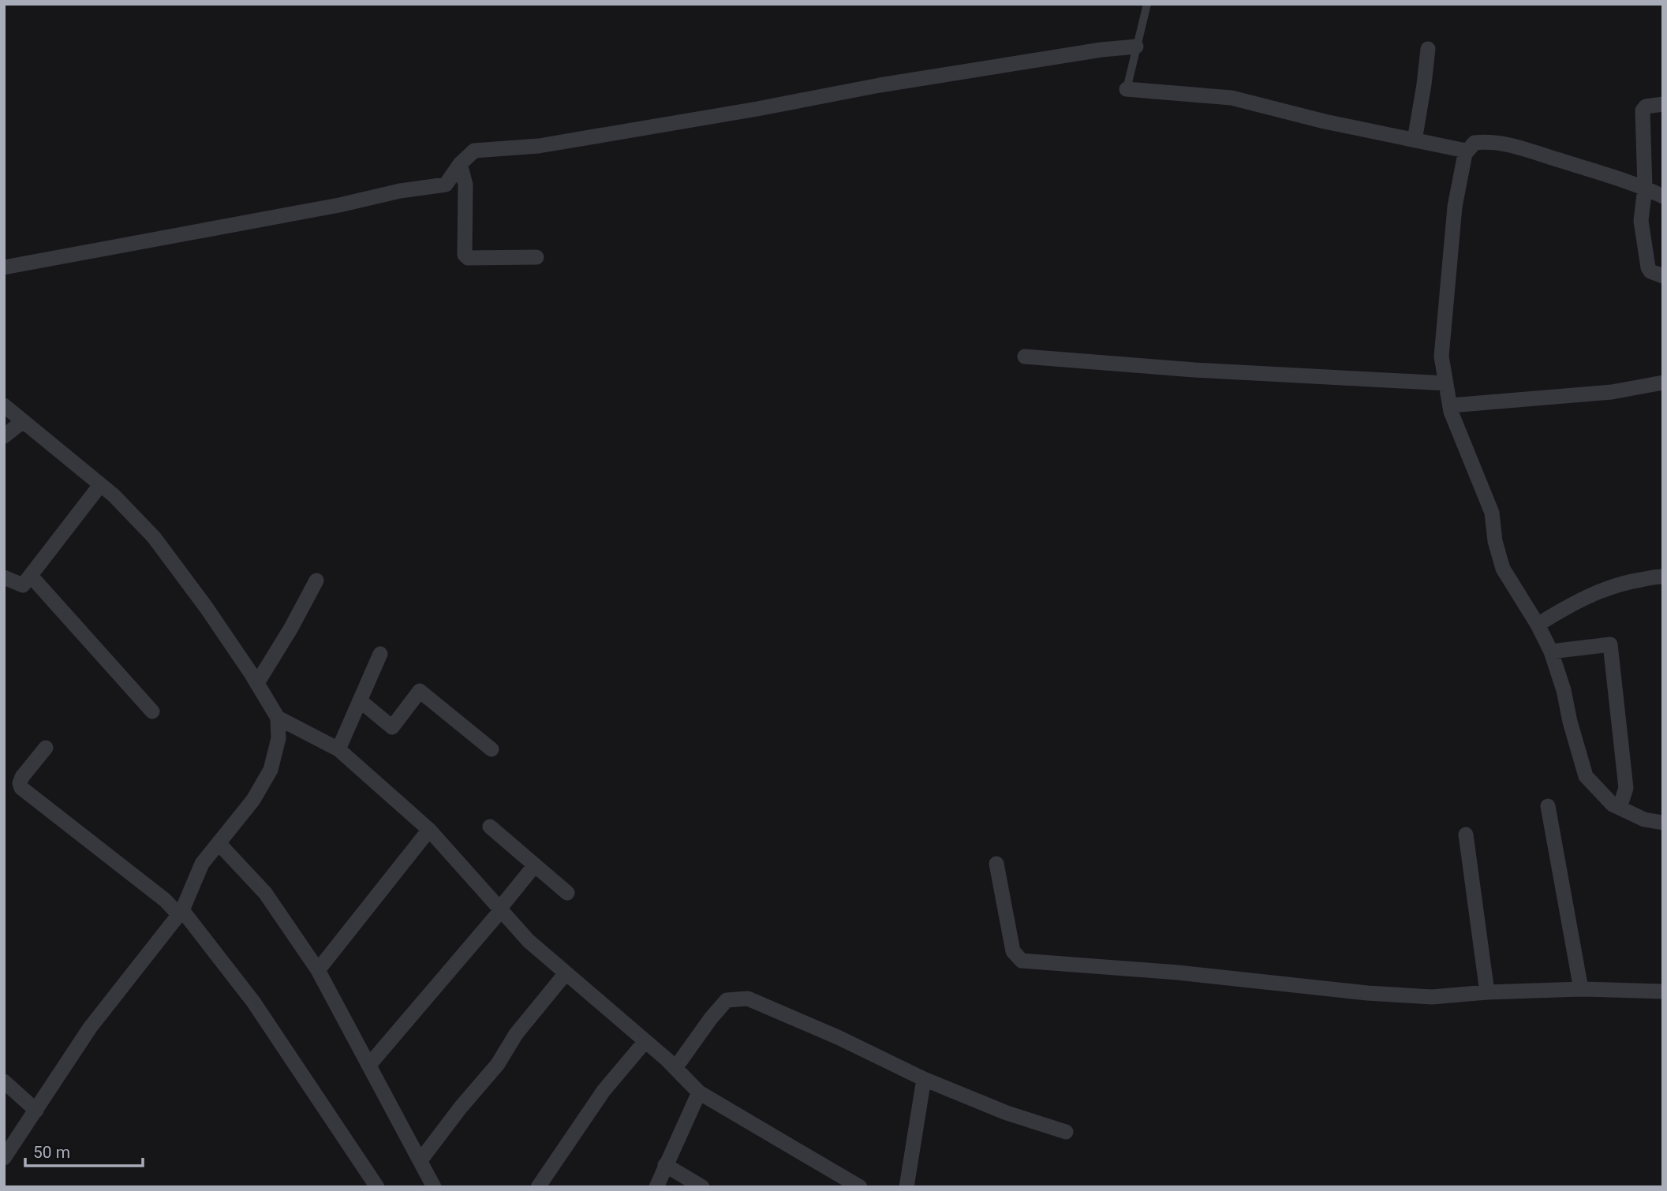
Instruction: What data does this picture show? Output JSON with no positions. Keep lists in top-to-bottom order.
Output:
{
  "scale_bar": "50 m"
}
